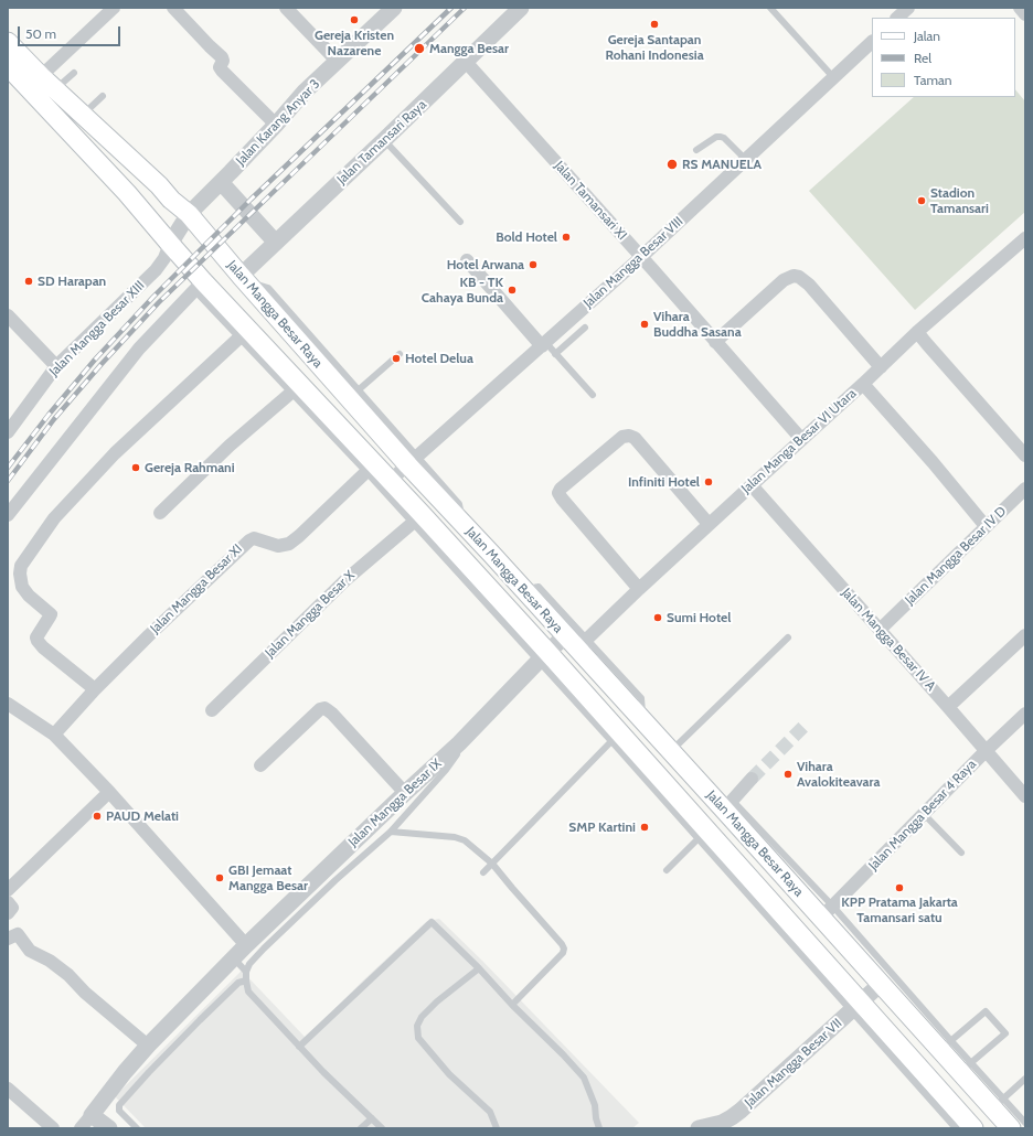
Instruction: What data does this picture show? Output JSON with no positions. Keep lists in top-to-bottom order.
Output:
{
  "streets": {
    "main road": ["Jalan Mangga Besar Raya"],
    "street": [
      "Jalan Karang Anyar 3",
      "Jalan Tamansari Raya",
      "Jalan Tamansari XI",
      "Jalan Mangga Besar VIII",
      "Jalan Mangga Besar XIII",
      "Jalan Manga Besar VI Utara",
      "Jalan Mangga Besar IV D",
      "Jalan Mangga Besar XI",
      "Jalan Mangga Besar X",
      "Jalan Mangga Besar IV A",
      "Jalan Mangga Besar IX",
      "Jalan Mangga Besar 4 Raya",
      "Jalan Mangga Besar VII"
    ]
  },
  "crossings": [
    ["Jalan Karang Anyar 3", "Jalan Mangga Besar Raya"],
    ["Jalan Karang Anyar 3", "Jalan Mangga Besar XIII"],
    ["Jalan Tamansari Raya", "Jalan Tamansari XI"],
    ["Jalan Tamansari Raya", "Jalan Mangga Besar Raya"],
    ["Jalan Tamansari XI", "Jalan Mangga Besar VIII"],
    ["Jalan Tamansari XI", "Jalan Manga Besar VI Utara"],
    ["Jalan Mangga Besar VIII", "Jalan Mangga Besar Raya"],
    ["Jalan Mangga Besar Raya", "Jalan Mangga Besar XIII"],
    ["Jalan Mangga Besar Raya", "Jalan Manga Besar VI Utara"],
    ["Jalan Mangga Besar Raya", "Jalan Mangga Besar XI"],
    ["Jalan Mangga Besar Raya", "Jalan Mangga Besar IX"],
    ["Jalan Mangga Besar Raya", "Jalan Mangga Besar 4 Raya"],
    ["Jalan Mangga Besar Raya", "Jalan Mangga Besar VII"],
    ["Jalan Manga Besar VI Utara", "Jalan Mangga Besar IV A"],
    ["Jalan Manga Besar VI Utara", "Jalan Mangga Besar IX"],
    ["Jalan Mangga Besar IV D", "Jalan Mangga Besar IV A"],
    ["Jalan Mangga Besar IV A", "Jalan Mangga Besar 4 Raya"]
  ],
  "places": [
    "Gereja Kristen Nazarene",
    "Gereja Santapan Rohani Indonesia",
    "Mangga Besar",
    "RS MANUELA",
    "Stadion Tamansari",
    "Bold Hotel",
    "Hotel Arwana",
    "SD Harapan",
    "KB - TK Cahaya Bunda",
    "Vihara Buddha Sasana",
    "Hotel Delua",
    "Gereja Rahmani",
    "Infiniti Hotel",
    "Sumi Hotel",
    "Vihara Avalokiteavara",
    "PAUD Melati",
    "SMP Kartini",
    "GBI Jemaat Mangga Besar",
    "KPP Pratama Jakarta Tamansari satu"
  ],
  "legend": ["Jalan", "Rel", "Taman"],
  "scale_bar": "50 m"
}
